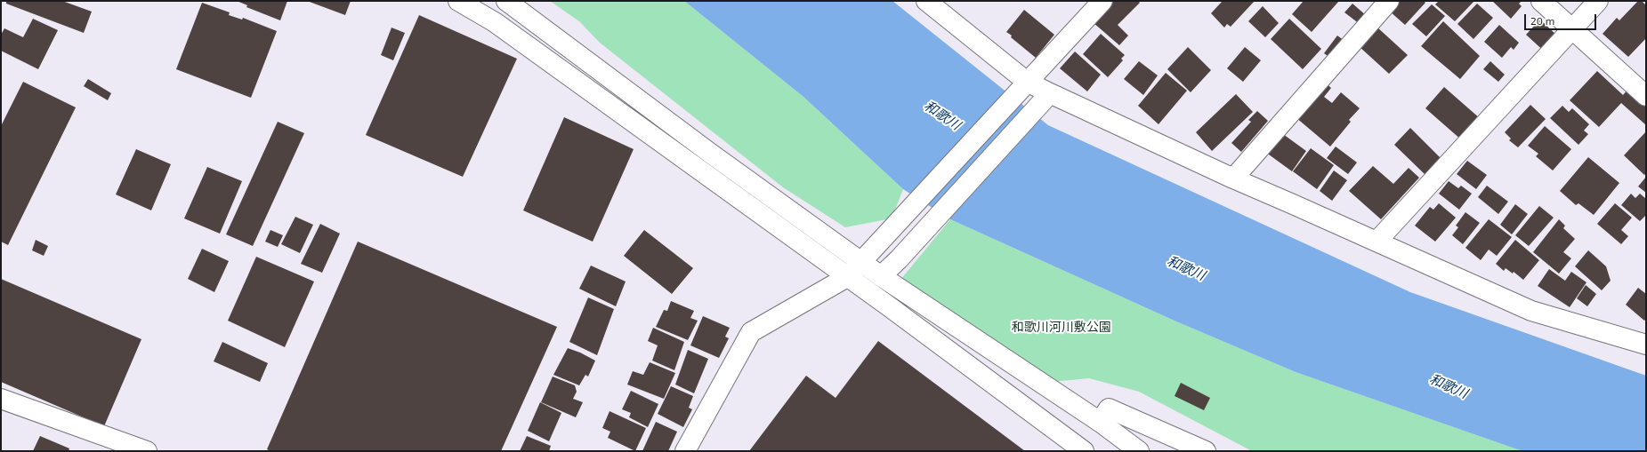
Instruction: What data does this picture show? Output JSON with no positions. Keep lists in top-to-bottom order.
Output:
{
  "water": ["和歌川"],
  "parks": ["和歌川河川敷公園"],
  "scale_bar": "20 m"
}
